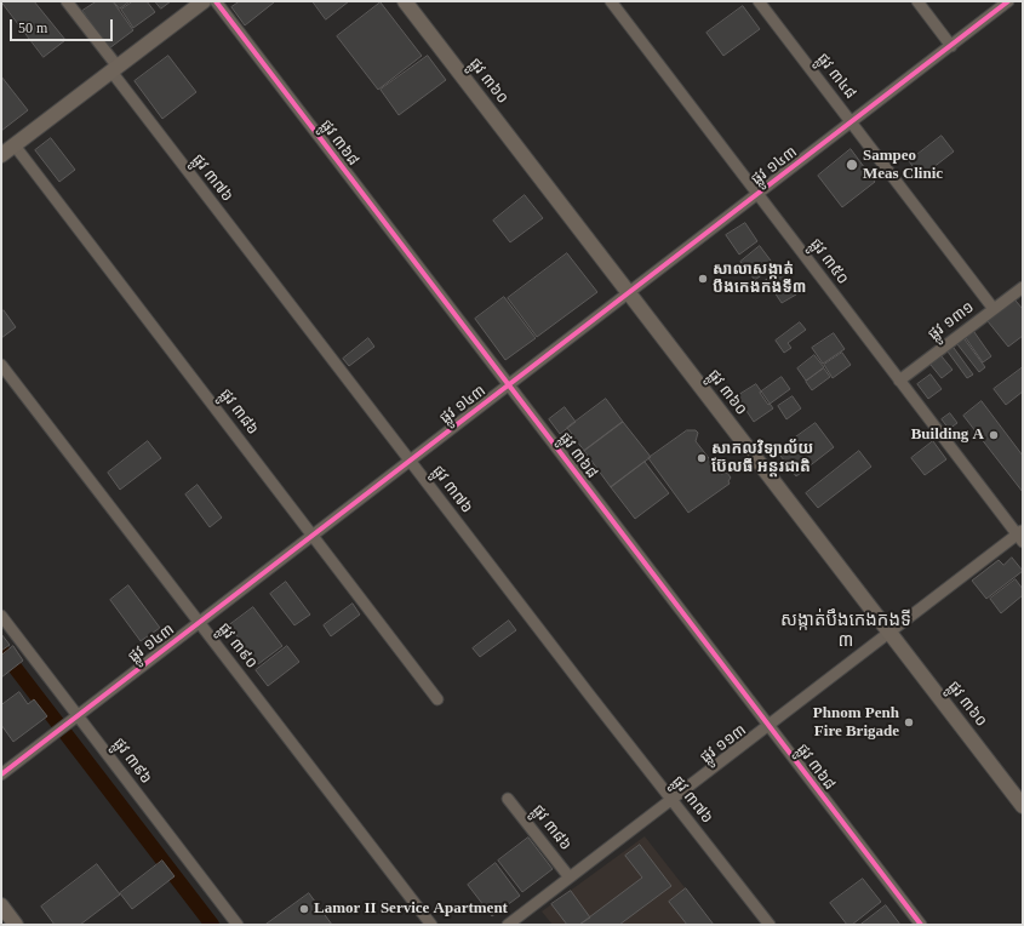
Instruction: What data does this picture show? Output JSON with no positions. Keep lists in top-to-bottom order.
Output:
{
  "streets": {
    "street": [
      "ផ្លូវ ៣៤៨",
      "ផ្លូវ ៣៦០",
      "ផ្លូវ ៣៦៨",
      "ផ្លូវ ១៤៣",
      "ផ្លូវ ៣៧៦",
      "ផ្លូវ ៣៥០",
      "ផ្លូវ ១៣១",
      "ផ្លូវ ៣៨៦",
      "ផ្លូវ ៣៩០",
      "ផ្លូវ ១១៣",
      "ផ្លូវ ៣៩៦"
    ]
  },
  "crossings": [
    ["ផ្លូវ ៣៤៨", "ផ្លូវ ១៤៣"],
    ["ផ្លូវ ៣៤៨", "ផ្លូវ ១៣១"],
    ["ផ្លូវ ៣៦០", "ផ្លូវ ១៤៣"],
    ["ផ្លូវ ៣៦០", "ផ្លូវ ១១៣"],
    ["ផ្លូវ ៣៦៨", "ផ្លូវ ១៤៣"],
    ["ផ្លូវ ៣៦៨", "ផ្លូវ ១១៣"],
    ["ផ្លូវ ១៤៣", "ផ្លូវ ៣៧៦"],
    ["ផ្លូវ ១៤៣", "ផ្លូវ ៣៥០"],
    ["ផ្លូវ ១៤៣", "ផ្លូវ ៣៨៦"],
    ["ផ្លូវ ១៤៣", "ផ្លូវ ៣៩០"],
    ["ផ្លូវ ១៤៣", "ផ្លូវ ៣៩៦"],
    ["ផ្លូវ ៣៧៦", "ផ្លូវ ១១៣"],
    ["ផ្លូវ ៣៥០", "ផ្លូវ ១៣១"],
    ["ផ្លូវ ៣៥០", "ផ្លូវ ១១៣"],
    ["ផ្លូវ ៣៨៦", "ផ្លូវ ១១៣"]
  ],
  "districts": ["សង្កាត់បឹងកេងកងទី ៣"],
  "places": [
    "Sampeo Meas Clinic",
    "សាលាសង្កាត់ បឹងកេងកងទី៣",
    "Building A",
    "សាកលវិទ្យាល័យ ប៊ែលធី អន្តរជាតិ",
    "Phnom Penh Fire Brigade",
    "Lamor II Service Apartment"
  ],
  "scale_bar": "50 m"
}
